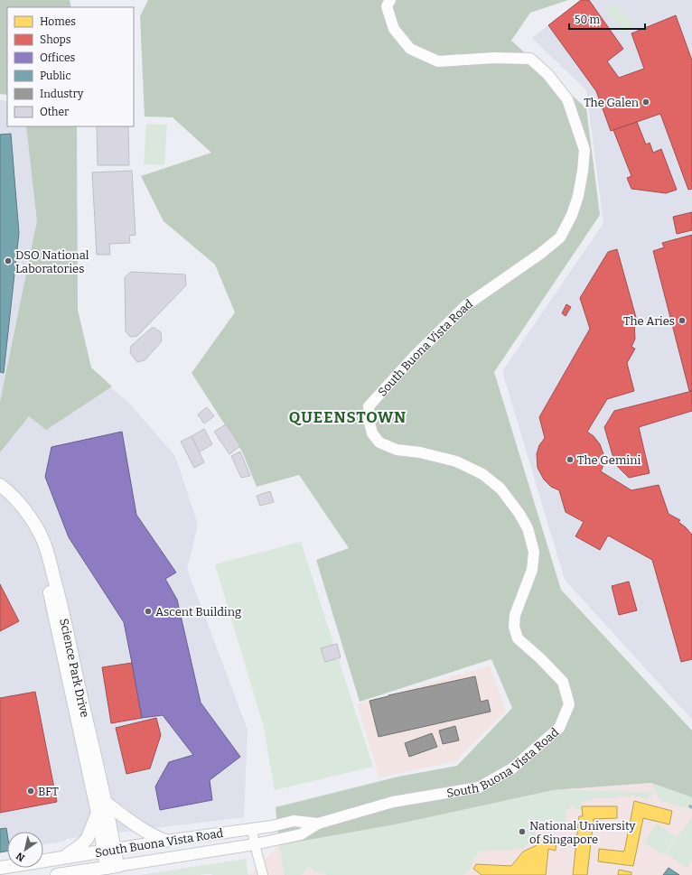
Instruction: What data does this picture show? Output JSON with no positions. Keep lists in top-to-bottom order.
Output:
{
  "streets": {
    "main road": ["South Buona Vista Road", "Science Park Drive"]
  },
  "crossings": [
    ["South Buona Vista Road", "Science Park Drive"]
  ],
  "districts": ["QUEENSTOWN"],
  "places": [
    "The Galen",
    "DSO National Laboratories",
    "The Aries",
    "The Gemini",
    "Ascent Building",
    "BFT",
    "National University of Singapore"
  ],
  "legend": [
    "Homes",
    "Shops",
    "Offices",
    "Public",
    "Industry",
    "Other"
  ],
  "scale_bar": "50 m",
  "north": "bottom left"
}
